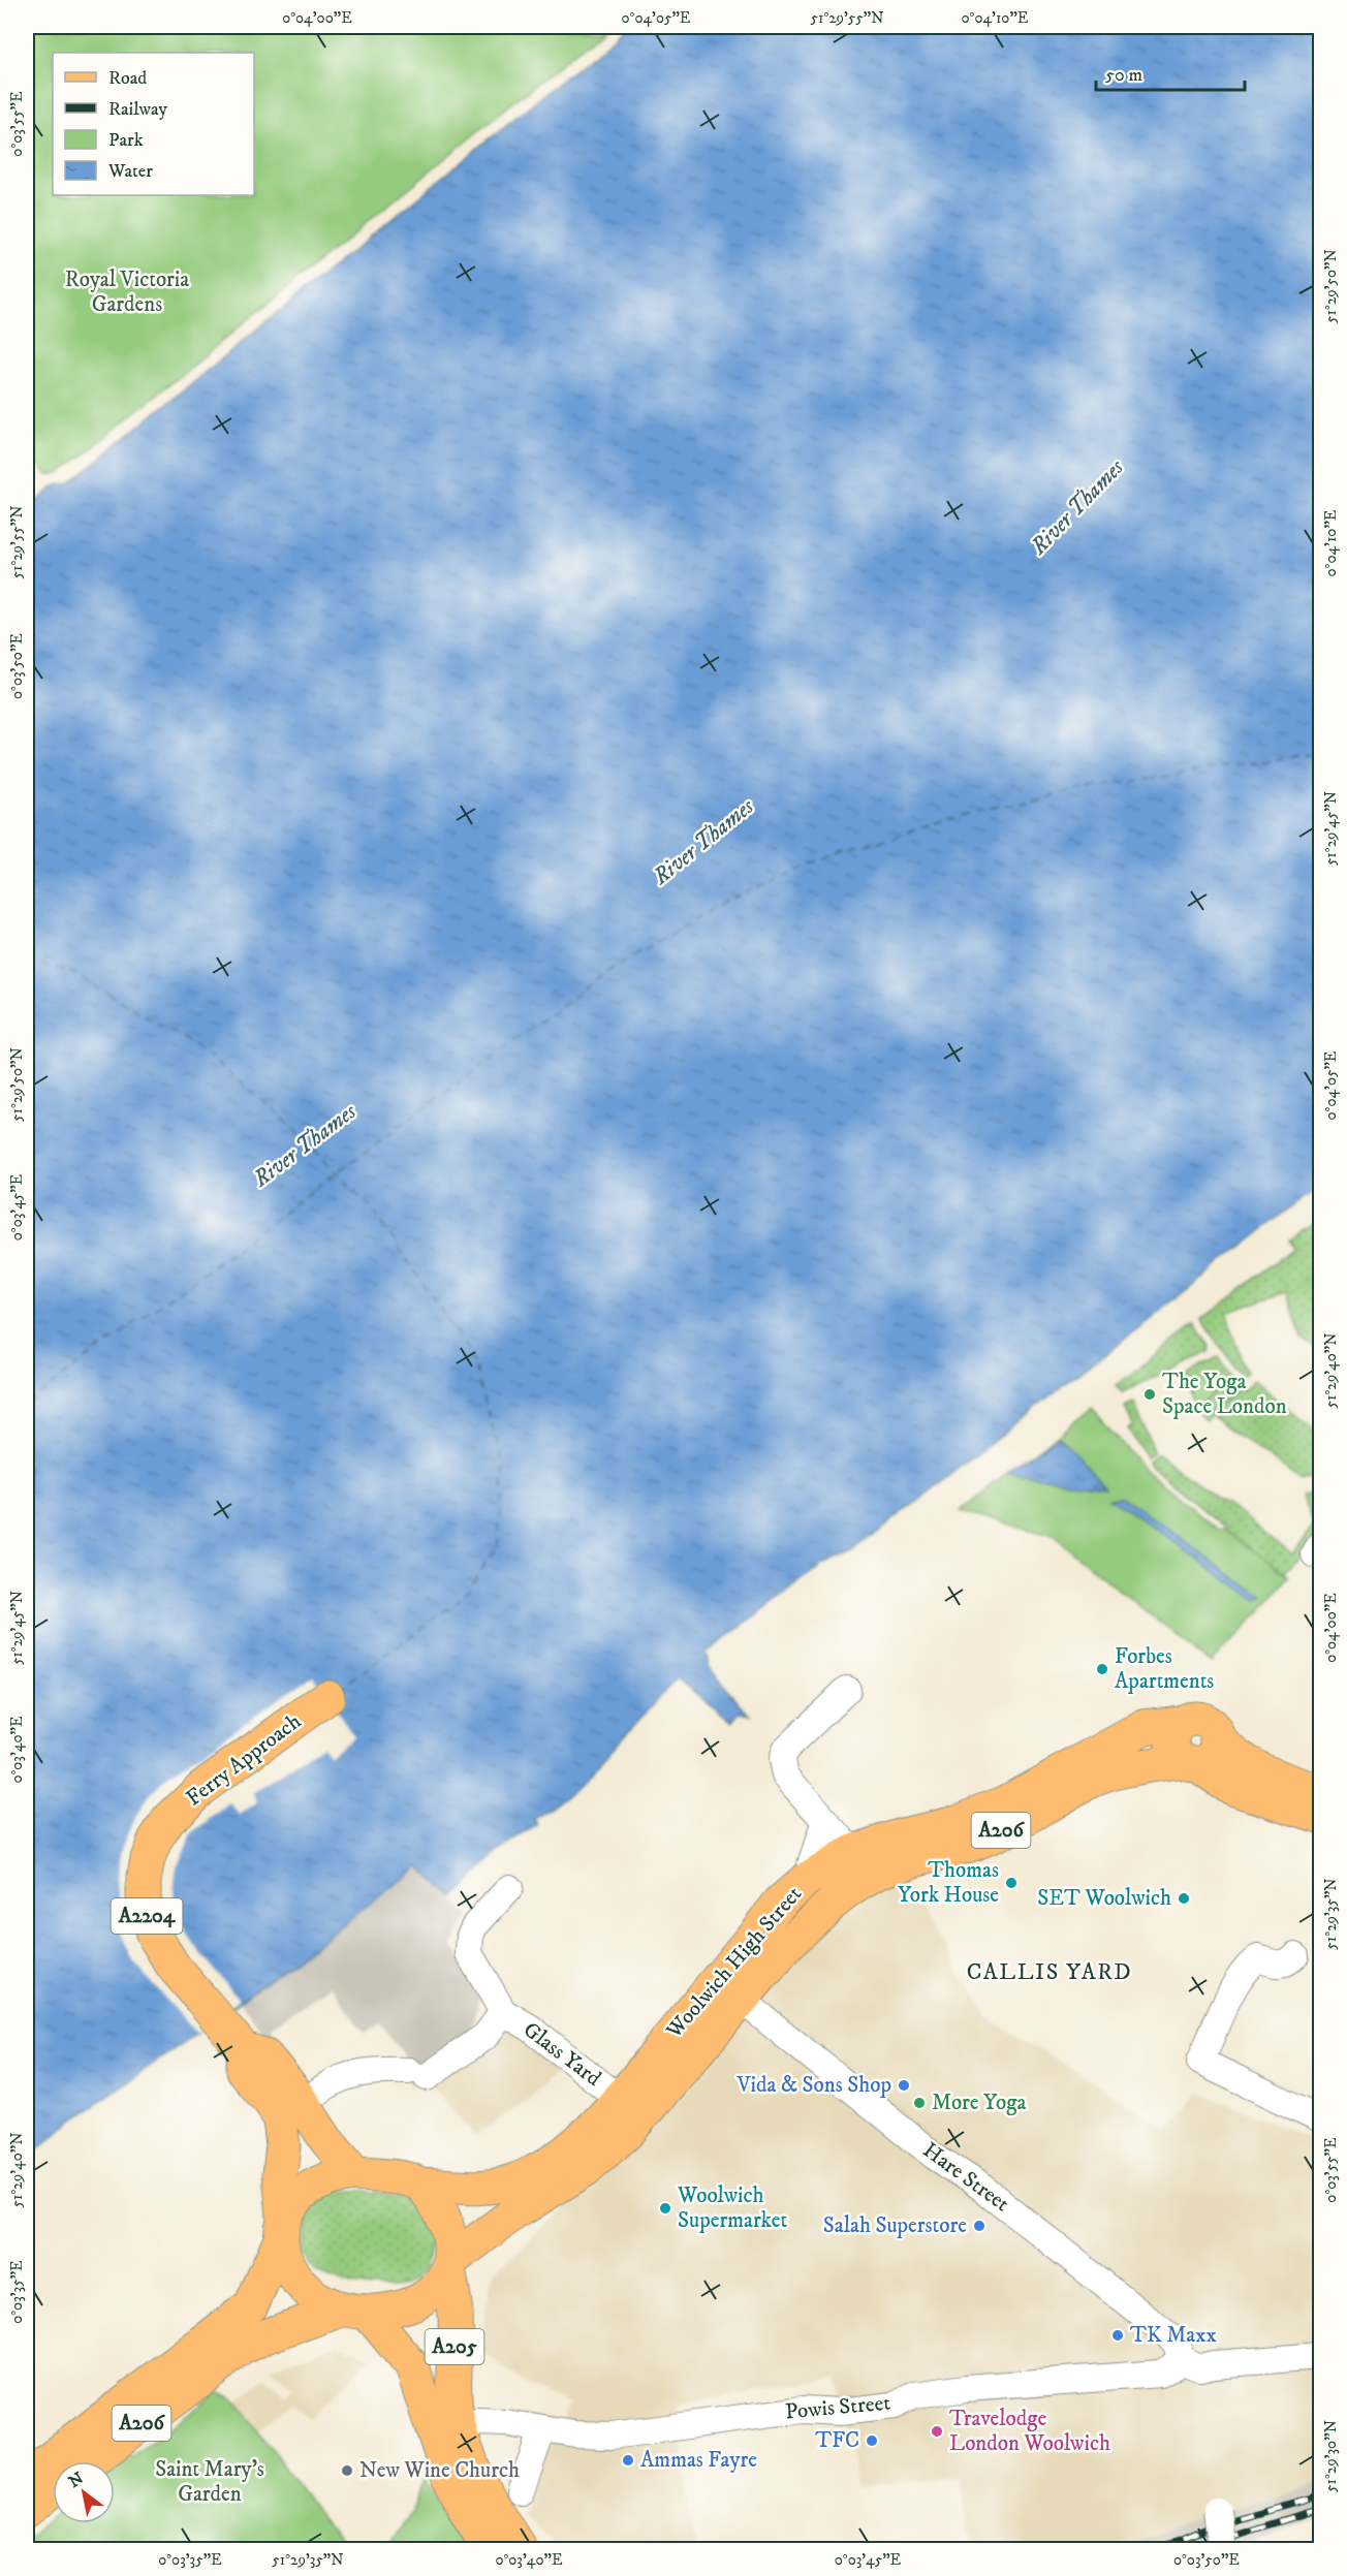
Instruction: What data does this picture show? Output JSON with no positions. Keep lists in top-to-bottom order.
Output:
{
  "streets": {
    "main road": [
      "Ferry Approach",
      "A206",
      "A2204",
      "Woolwich High Street",
      "A205"
    ],
    "street": ["Glass Yard", "Hare Street", "Powis Street"]
  },
  "crossings": [
    ["Ferry Approach", "A206"],
    ["Ferry Approach", "Woolwich High Street"],
    ["Ferry Approach", "Glass Yard"],
    ["Ferry Approach", "A205"],
    ["A206", "Woolwich High Street"],
    ["A206", "A205"],
    ["Woolwich High Street", "Glass Yard"],
    ["Woolwich High Street", "Hare Street"],
    ["Woolwich High Street", "A205"],
    ["Hare Street", "Powis Street"],
    ["A205", "Powis Street"]
  ],
  "districts": ["CALLIS YARD"],
  "water": ["River Thames"],
  "parks": ["Royal Victoria Gardens", "Saint Mary's Garden"],
  "places": [
    "The Yoga Space London",
    "Forbes Apartments",
    "Thomas York House",
    "SET Woolwich",
    "Vida & Sons Shop",
    "More Yoga",
    "Woolwich Supermarket",
    "Salah Superstore",
    "TK Maxx",
    "Travelodge London Woolwich",
    "TFC",
    "Ammas Fayre",
    "New Wine Church"
  ],
  "legend": [
    "Road",
    "Railway",
    "Park",
    "Water"
  ],
  "scale_bar": "50 m",
  "north": "top left",
  "coordinates": [
    "0°04'00\"E",
    "0°04'05\"E",
    "51°29'55\"N",
    "0°04'10\"E",
    "0°03'55\"E",
    "51°29'50\"N",
    "0°03'50\"E",
    "51°29'45\"N",
    "0°03'45\"E",
    "51°29'40\"N",
    "0°03'40\"E",
    "51°29'35\"N",
    "0°03'35\"E",
    "51°29'30\"N"
  ]
}
